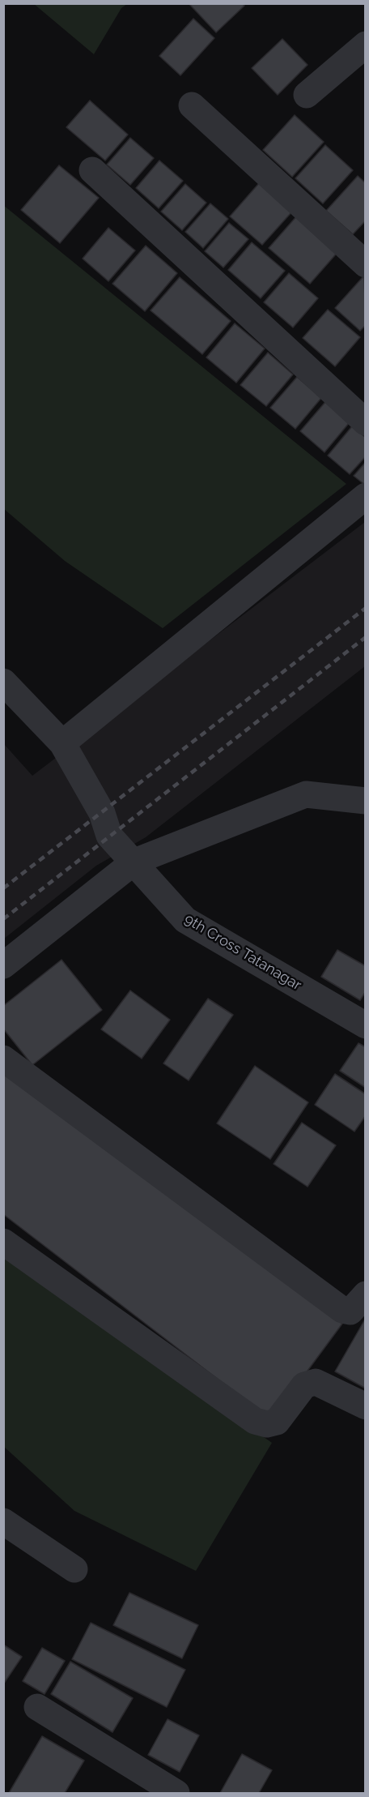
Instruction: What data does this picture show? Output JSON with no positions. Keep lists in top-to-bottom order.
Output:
{
  "streets": {
    "street": ["9th Cross Tatanagar"]
  }
}
